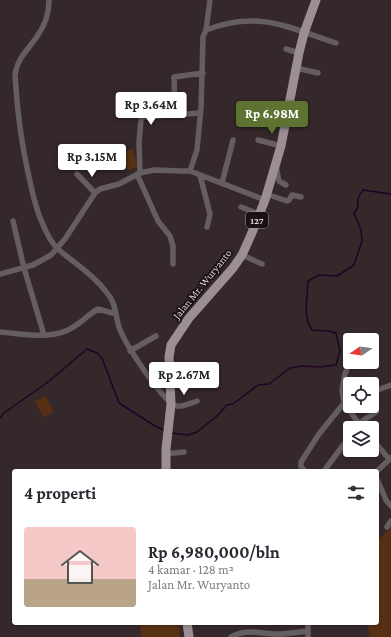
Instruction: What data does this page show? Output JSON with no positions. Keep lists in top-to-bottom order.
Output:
{
  "streets": {
    "main road": ["127", "Jalan Mr. Wuryanto"]
  },
  "north": "left",
  "page": {
    "price": [
      "Rp 3.64M",
      "Rp 6.98M",
      "Rp 3.15M",
      "Rp 2.67M"
    ],
    "heading": "4 properti",
    "list": [
      {
        "name": "Rp 6,980,000/bln",
        "note": "4 kamar · 128 m² · Jalan Mr. Wuryanto"
      }
    ]
  }
}
